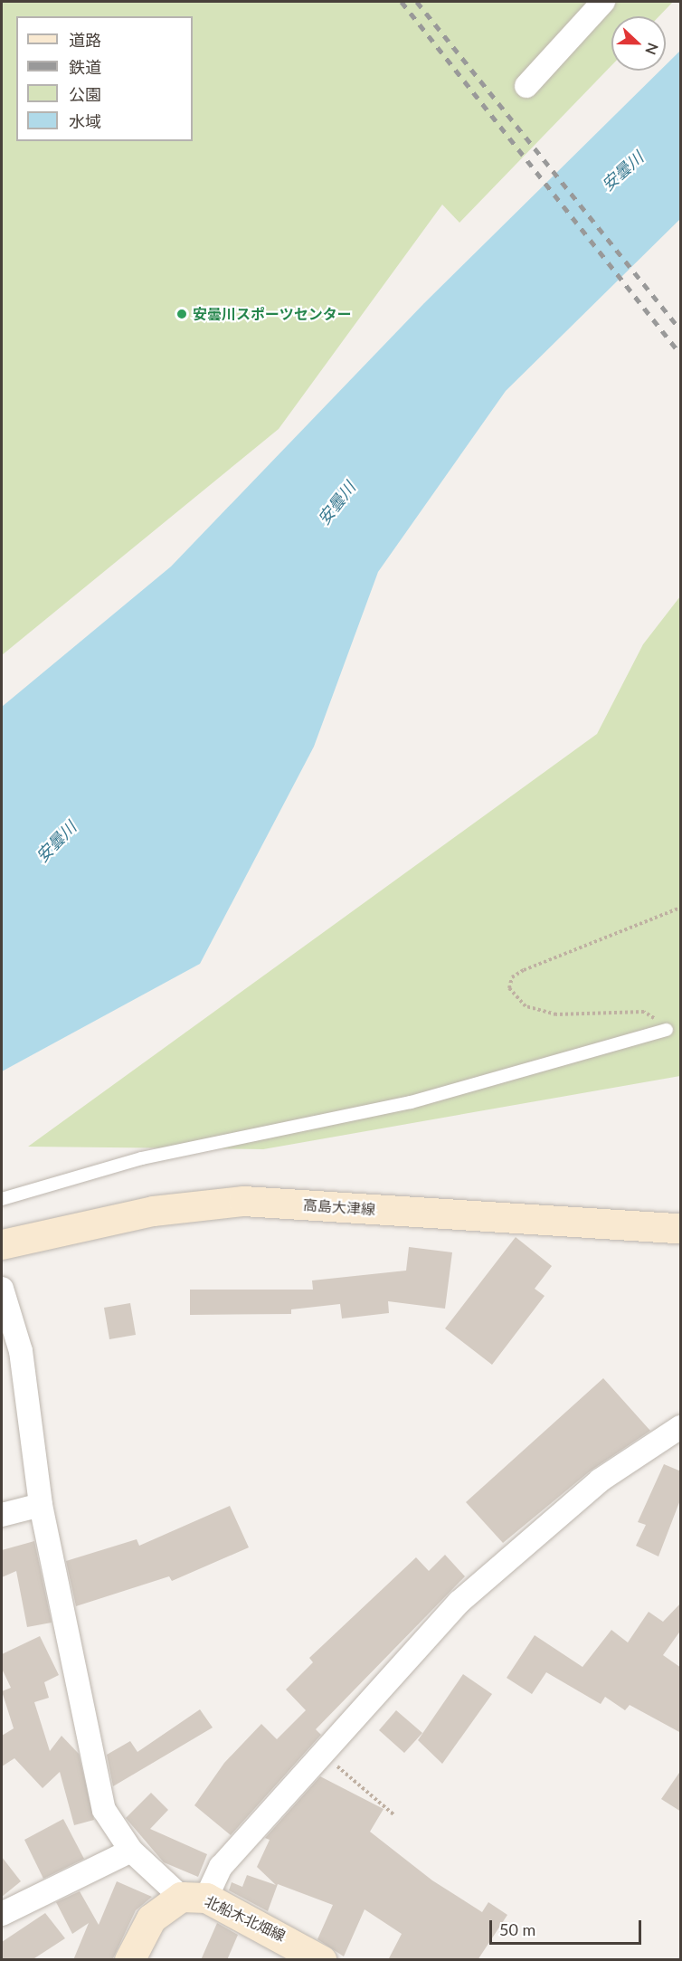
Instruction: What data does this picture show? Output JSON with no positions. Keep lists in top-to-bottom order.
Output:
{
  "streets": {
    "main road": ["高島大津線", "北船木北畑線"]
  },
  "water": ["安曇川"],
  "places": ["安曇川スポーツセンター"],
  "legend": [
    "道路",
    "鉄道",
    "公園",
    "水域"
  ],
  "scale_bar": "50 m",
  "north": "right"
}
